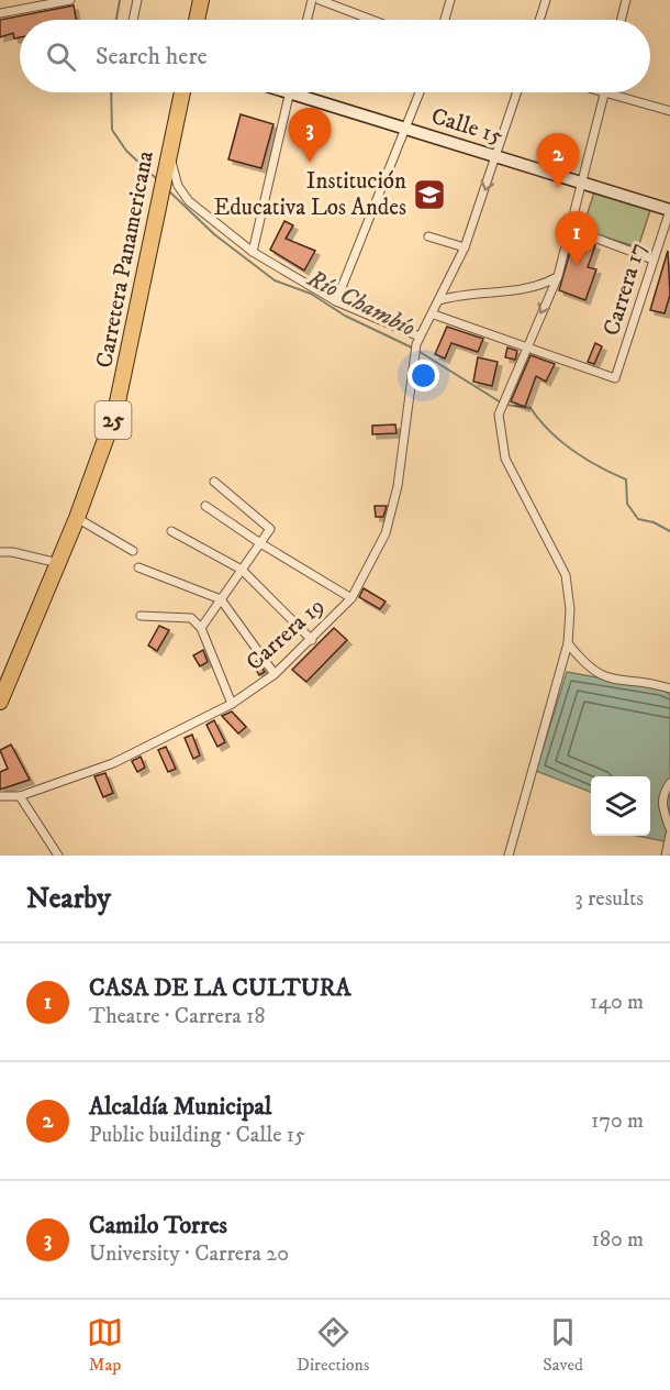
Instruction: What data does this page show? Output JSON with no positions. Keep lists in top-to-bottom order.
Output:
{
  "streets": {
    "highway": ["Carretera Panamericana", "25"],
    "main road": ["Calle 15"],
    "street": ["Carrera 17", "Carrera 19"]
  },
  "crossings": [
    ["Calle 15", "Carrera 17"]
  ],
  "water": ["Río Chambío"],
  "places": {
    "school or university": ["Institución Educativa Los Andes"]
  },
  "page": {
    "search": "Search here",
    "pins": ["3", "2", "1"],
    "heading": ["Nearby", "3 results"],
    "list": [
      {
        "mark": "1",
        "name": "CASA DE LA CULTURA",
        "note": "Theatre · Carrera 18",
        "value": "140 m"
      },
      {
        "mark": "2",
        "name": "Alcaldía Municipal",
        "note": "Public building · Calle 15",
        "value": "170 m"
      },
      {
        "mark": "3",
        "name": "Camilo Torres",
        "note": "University · Carrera 20",
        "value": "180 m"
      }
    ],
    "nav": ["Map", "Directions", "Saved"]
  }
}
